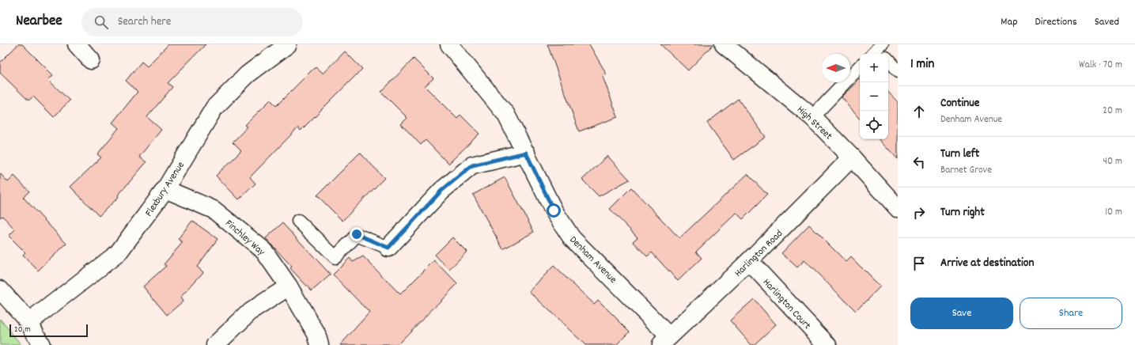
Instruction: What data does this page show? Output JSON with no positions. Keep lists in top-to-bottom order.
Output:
{
  "streets": {
    "street": [
      "High Street",
      "Flexbury Avenue",
      "Finchley Way",
      "Harlington Road",
      "Denham Avenue",
      "Harlington Court"
    ]
  },
  "crossings": [
    ["High Street", "Harlington Road"],
    ["Flexbury Avenue", "Finchley Way"],
    ["Harlington Road", "Denham Avenue"],
    ["Harlington Road", "Harlington Court"]
  ],
  "scale_bar": "20 m",
  "north": "left",
  "page": {
    "header": "Nearbee",
    "search": "Search here",
    "nav": ["Map", "Directions", "Saved"],
    "heading": ["1 min", "Walk · 70 m"],
    "map_buttons": ["+", "−"],
    "list": [
      ["Continue", "Denham Avenue", "20 m"],
      ["Turn left", "Barnet Grove", "40 m"],
      ["Turn right", "10 m"],
      "Arrive at destination"
    ],
    "buttons": ["Save", "Share"],
    "scale": "20 m"
  }
}
